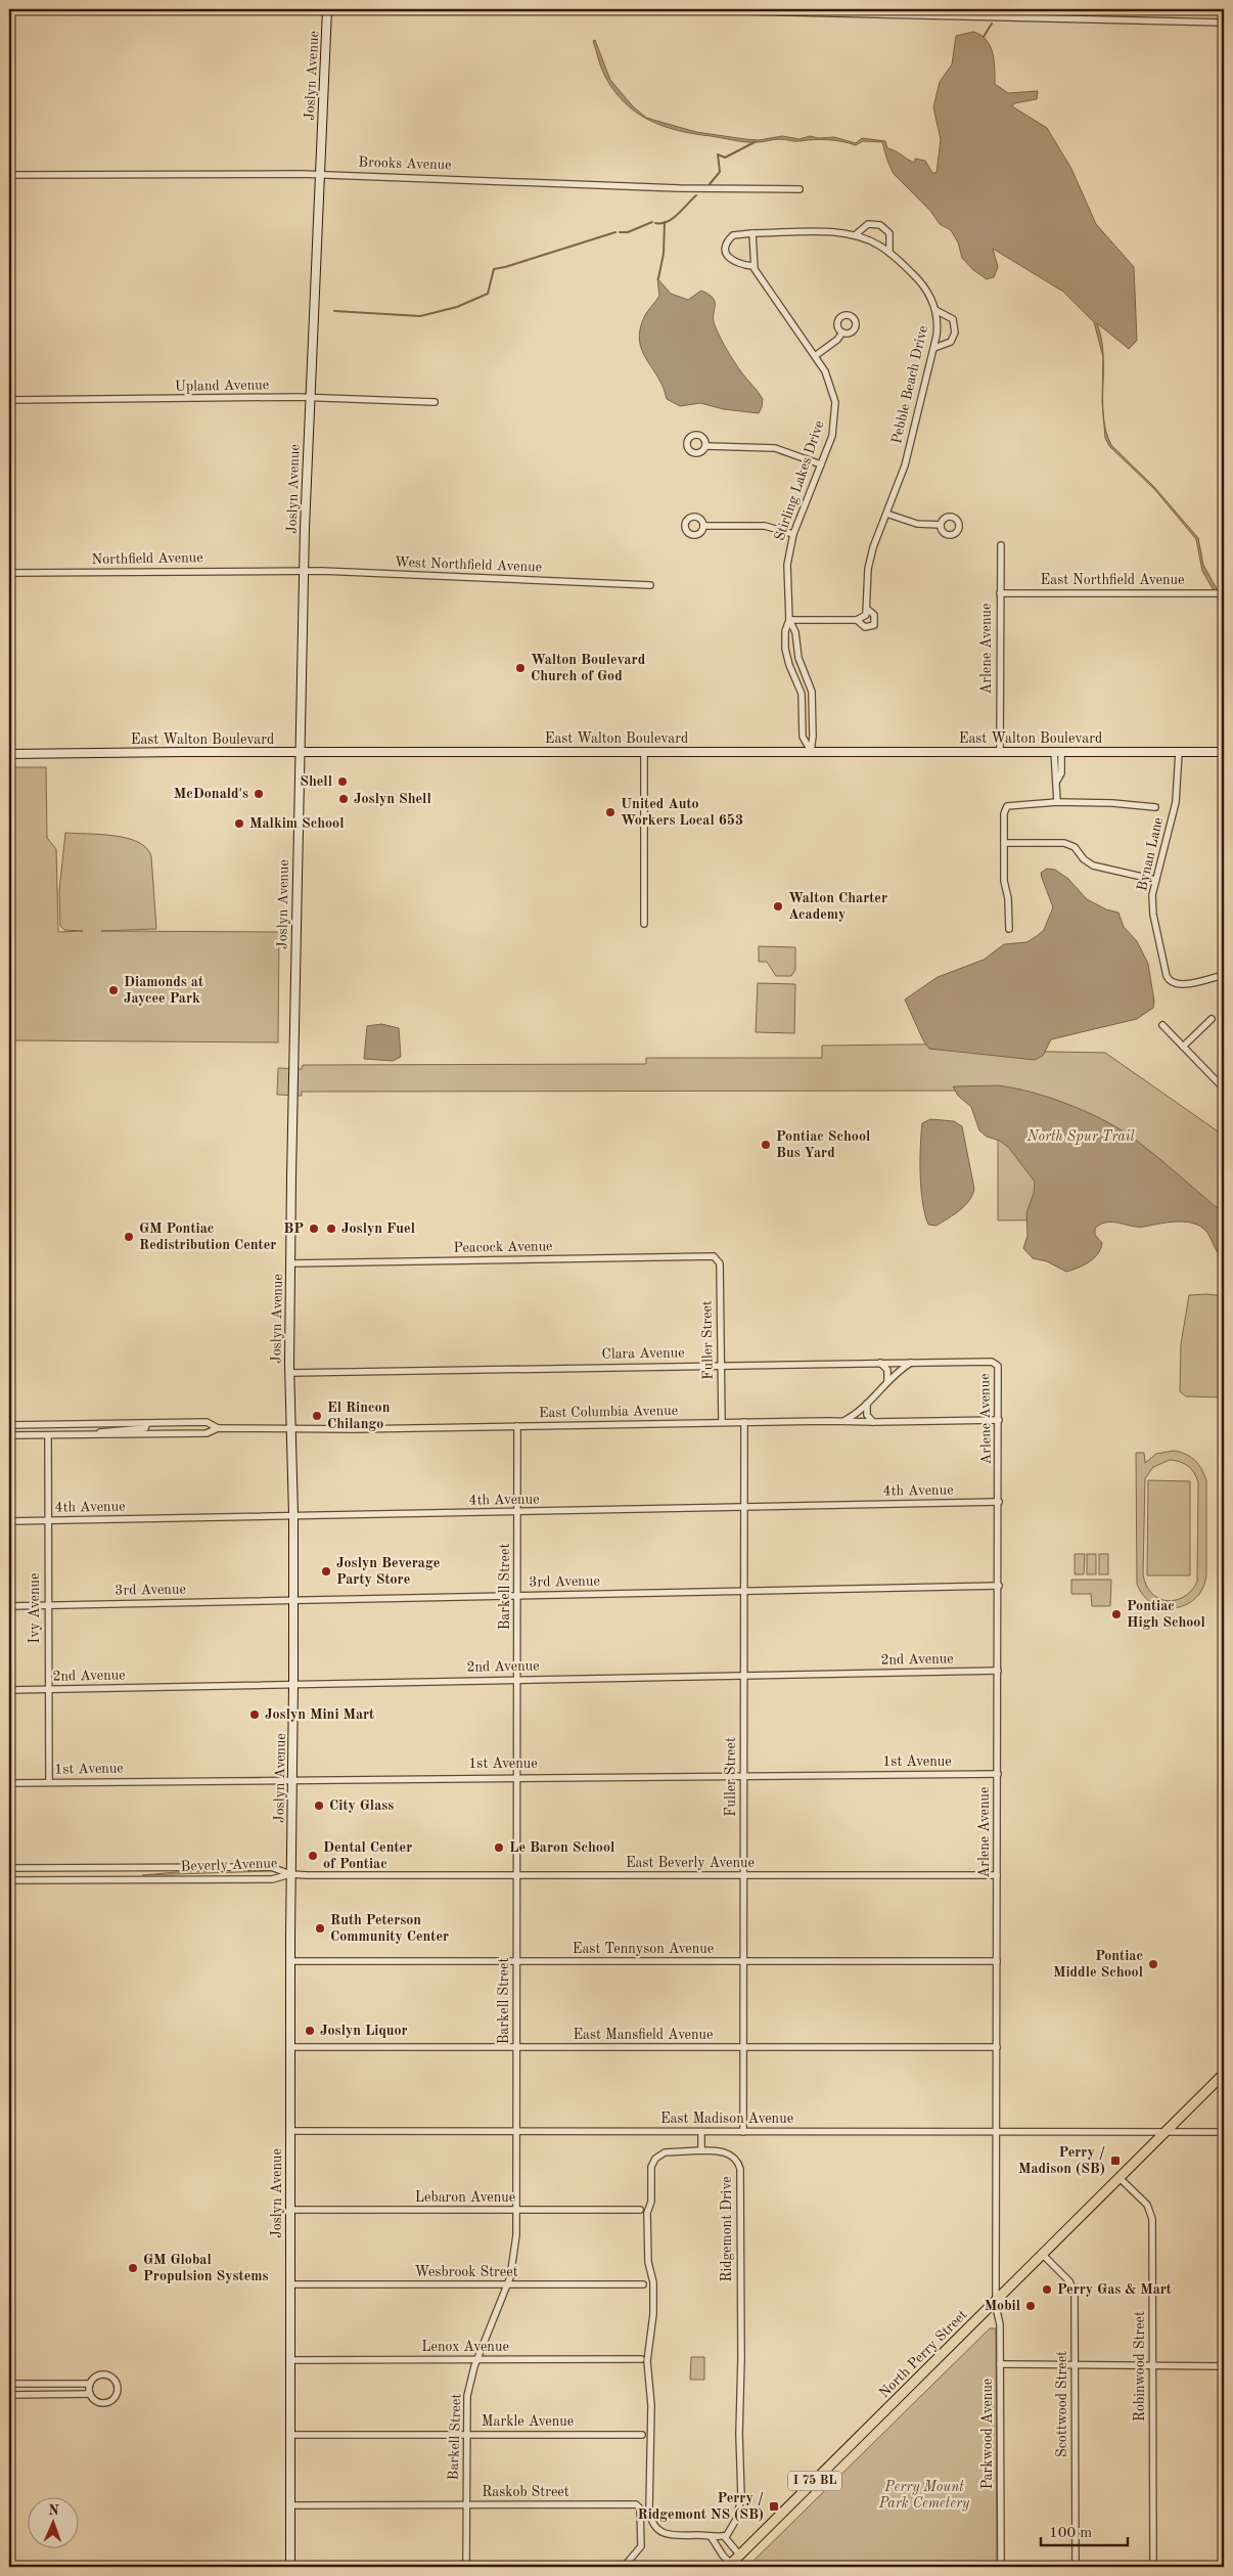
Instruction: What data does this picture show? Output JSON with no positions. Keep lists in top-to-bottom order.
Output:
{
  "streets": {
    "main road": [
      "Joslyn Avenue",
      "East Walton Boulevard",
      "North Perry Street",
      "I 75 BL"
    ],
    "street": [
      "Brooks Avenue",
      "Pebble Beach Drive",
      "Upland Avenue",
      "Stirling Lakes Drive",
      "Northfield Avenue",
      "West Northfield Avenue",
      "East Northfield Avenue",
      "Arlene Avenue",
      "Bynan Lane",
      "Peacock Avenue",
      "Fuller Street",
      "Clara Avenue",
      "East Columbia Avenue",
      "4th Avenue",
      "3rd Avenue",
      "Barkell Street",
      "Ivy Avenue",
      "2nd Avenue",
      "1st Avenue",
      "East Beverly Avenue",
      "Beverly Avenue",
      "East Tennyson Avenue",
      "East Mansfield Avenue",
      "East Madison Avenue",
      "Lebaron Avenue",
      "Ridgemont Drive",
      "Wesbrook Street",
      "Lenox Avenue",
      "Robinwood Street",
      "Scottwood Street",
      "Markle Avenue",
      "Parkwood Avenue",
      "Raskob Street"
    ]
  },
  "crossings": [
    ["Joslyn Avenue", "Brooks Avenue"],
    ["Joslyn Avenue", "Upland Avenue"],
    ["Joslyn Avenue", "West Northfield Avenue"],
    ["Joslyn Avenue", "East Walton Boulevard"],
    ["Joslyn Avenue", "Peacock Avenue"],
    ["Joslyn Avenue", "Clara Avenue"],
    ["Joslyn Avenue", "East Columbia Avenue"],
    ["Joslyn Avenue", "4th Avenue"],
    ["Joslyn Avenue", "3rd Avenue"],
    ["Joslyn Avenue", "2nd Avenue"],
    ["Joslyn Avenue", "1st Avenue"],
    ["Joslyn Avenue", "East Beverly Avenue"],
    ["Joslyn Avenue", "Beverly Avenue"],
    ["Joslyn Avenue", "East Tennyson Avenue"],
    ["Joslyn Avenue", "East Mansfield Avenue"],
    ["Joslyn Avenue", "East Madison Avenue"],
    ["Joslyn Avenue", "Lebaron Avenue"],
    ["Joslyn Avenue", "Wesbrook Street"],
    ["Joslyn Avenue", "Lenox Avenue"],
    ["Joslyn Avenue", "Markle Avenue"],
    ["Joslyn Avenue", "Raskob Street"],
    ["Pebble Beach Drive", "Stirling Lakes Drive"],
    ["Stirling Lakes Drive", "East Walton Boulevard"],
    ["Northfield Avenue", "West Northfield Avenue"],
    ["East Northfield Avenue", "Arlene Avenue"],
    ["Arlene Avenue", "East Walton Boulevard"],
    ["Arlene Avenue", "Clara Avenue"],
    ["Arlene Avenue", "East Columbia Avenue"],
    ["Arlene Avenue", "4th Avenue"],
    ["Arlene Avenue", "3rd Avenue"],
    ["Arlene Avenue", "2nd Avenue"],
    ["Arlene Avenue", "1st Avenue"],
    ["Arlene Avenue", "East Beverly Avenue"],
    ["Arlene Avenue", "East Tennyson Avenue"],
    ["Arlene Avenue", "East Mansfield Avenue"],
    ["Arlene Avenue", "East Madison Avenue"],
    ["Arlene Avenue", "North Perry Street"],
    ["Arlene Avenue", "Parkwood Avenue"],
    ["East Walton Boulevard", "Bynan Lane"],
    ["Peacock Avenue", "Fuller Street"],
    ["Fuller Street", "Clara Avenue"],
    ["Fuller Street", "East Columbia Avenue"],
    ["Fuller Street", "4th Avenue"],
    ["Fuller Street", "3rd Avenue"],
    ["Fuller Street", "2nd Avenue"],
    ["Fuller Street", "1st Avenue"],
    ["Fuller Street", "East Beverly Avenue"],
    ["Fuller Street", "East Tennyson Avenue"],
    ["Fuller Street", "East Mansfield Avenue"],
    ["Fuller Street", "East Madison Avenue"],
    ["East Columbia Avenue", "Barkell Street"],
    ["East Columbia Avenue", "Ivy Avenue"],
    ["4th Avenue", "Barkell Street"],
    ["4th Avenue", "Ivy Avenue"],
    ["3rd Avenue", "Barkell Street"],
    ["3rd Avenue", "Ivy Avenue"],
    ["Barkell Street", "2nd Avenue"],
    ["Barkell Street", "1st Avenue"],
    ["Barkell Street", "East Beverly Avenue"],
    ["Barkell Street", "East Tennyson Avenue"],
    ["Barkell Street", "East Mansfield Avenue"],
    ["Barkell Street", "East Madison Avenue"],
    ["Barkell Street", "Lebaron Avenue"],
    ["Barkell Street", "Wesbrook Street"],
    ["Barkell Street", "Lenox Avenue"],
    ["Barkell Street", "Markle Avenue"],
    ["Barkell Street", "Raskob Street"],
    ["Ivy Avenue", "2nd Avenue"],
    ["Ivy Avenue", "1st Avenue"],
    ["East Beverly Avenue", "Beverly Avenue"],
    ["East Madison Avenue", "North Perry Street"],
    ["North Perry Street", "Robinwood Street"],
    ["North Perry Street", "Scottwood Street"],
    ["North Perry Street", "Parkwood Avenue"]
  ],
  "parks": ["North Spur Trail", "Perry Mount Park Cemetery"],
  "places": {
    "other": [
      "Walton Boulevard Church of God",
      "Shell",
      "McDonald's",
      "Joslyn Shell",
      "United Auto Workers Local 653",
      "Malkim School",
      "Walton Charter Academy",
      "Diamonds at Jaycee Park",
      "Pontiac School Bus Yard",
      "BP",
      "Joslyn Fuel",
      "GM Pontiac Redistribution Center",
      "El Rincon Chilango",
      "Joslyn Beverage Party Store",
      "Pontiac High School",
      "Joslyn Mini Mart",
      "City Glass",
      "Le Baron School",
      "Dental Center of Pontiac",
      "Ruth Peterson Community Center",
      "Pontiac Middle School",
      "Joslyn Liquor",
      "GM Global Propulsion Systems",
      "Perry Gas & Mart",
      "Mobil"
    ],
    "transit": ["Perry / Madison (SB)", "Perry / Ridgemont NS (SB)"]
  },
  "scale_bar": "100 m",
  "north": "top"
}
